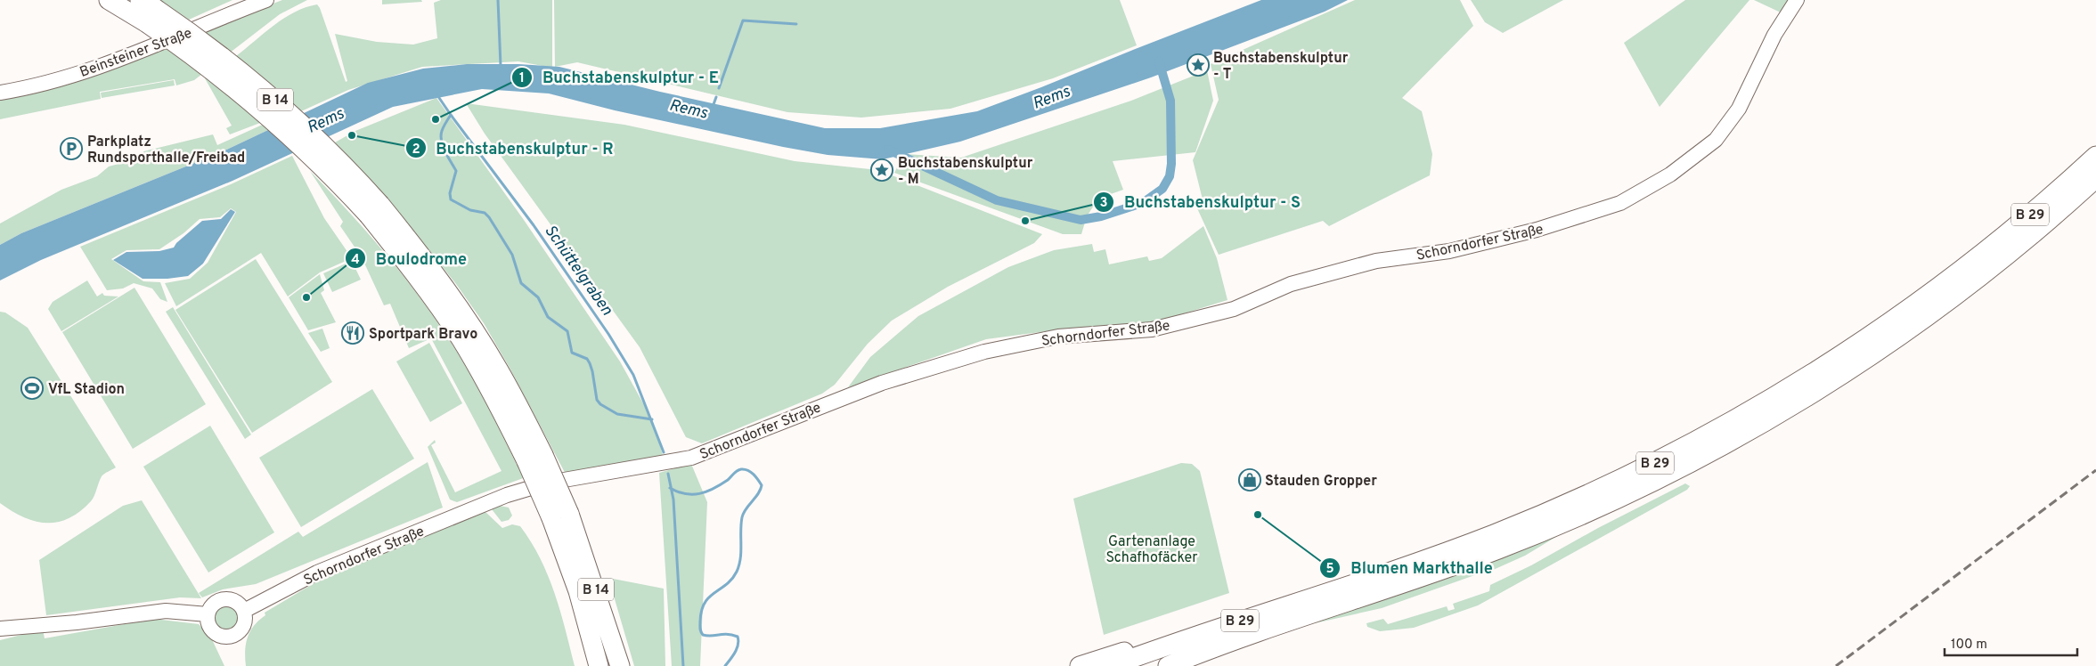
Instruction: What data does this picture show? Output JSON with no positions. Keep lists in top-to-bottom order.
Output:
{
  "streets": {
    "highway": ["B 14", "B 29"],
    "main road": ["Beinsteiner Straße", "Schorndorfer Straße"]
  },
  "water": ["Rems", "Schüttelgraben"],
  "parks": ["Gartenanlage Schafhofäcker"],
  "places": {
    "place": ["Buchstabenskulptur - T", "Buchstabenskulptur - M"],
    "other": [
      "Buchstabenskulptur - E",
      "Buchstabenskulptur - R",
      "Buchstabenskulptur - S",
      "Boulodrome",
      "Blumen Markthalle"
    ],
    "parking": ["Parkplatz Rundsporthalle/Freibad"],
    "restaurant": ["Sportpark Bravo"],
    "sports": ["VfL Stadion"],
    "shop": ["Stauden Gropper"]
  },
  "scale_bar": "100 m"
}
